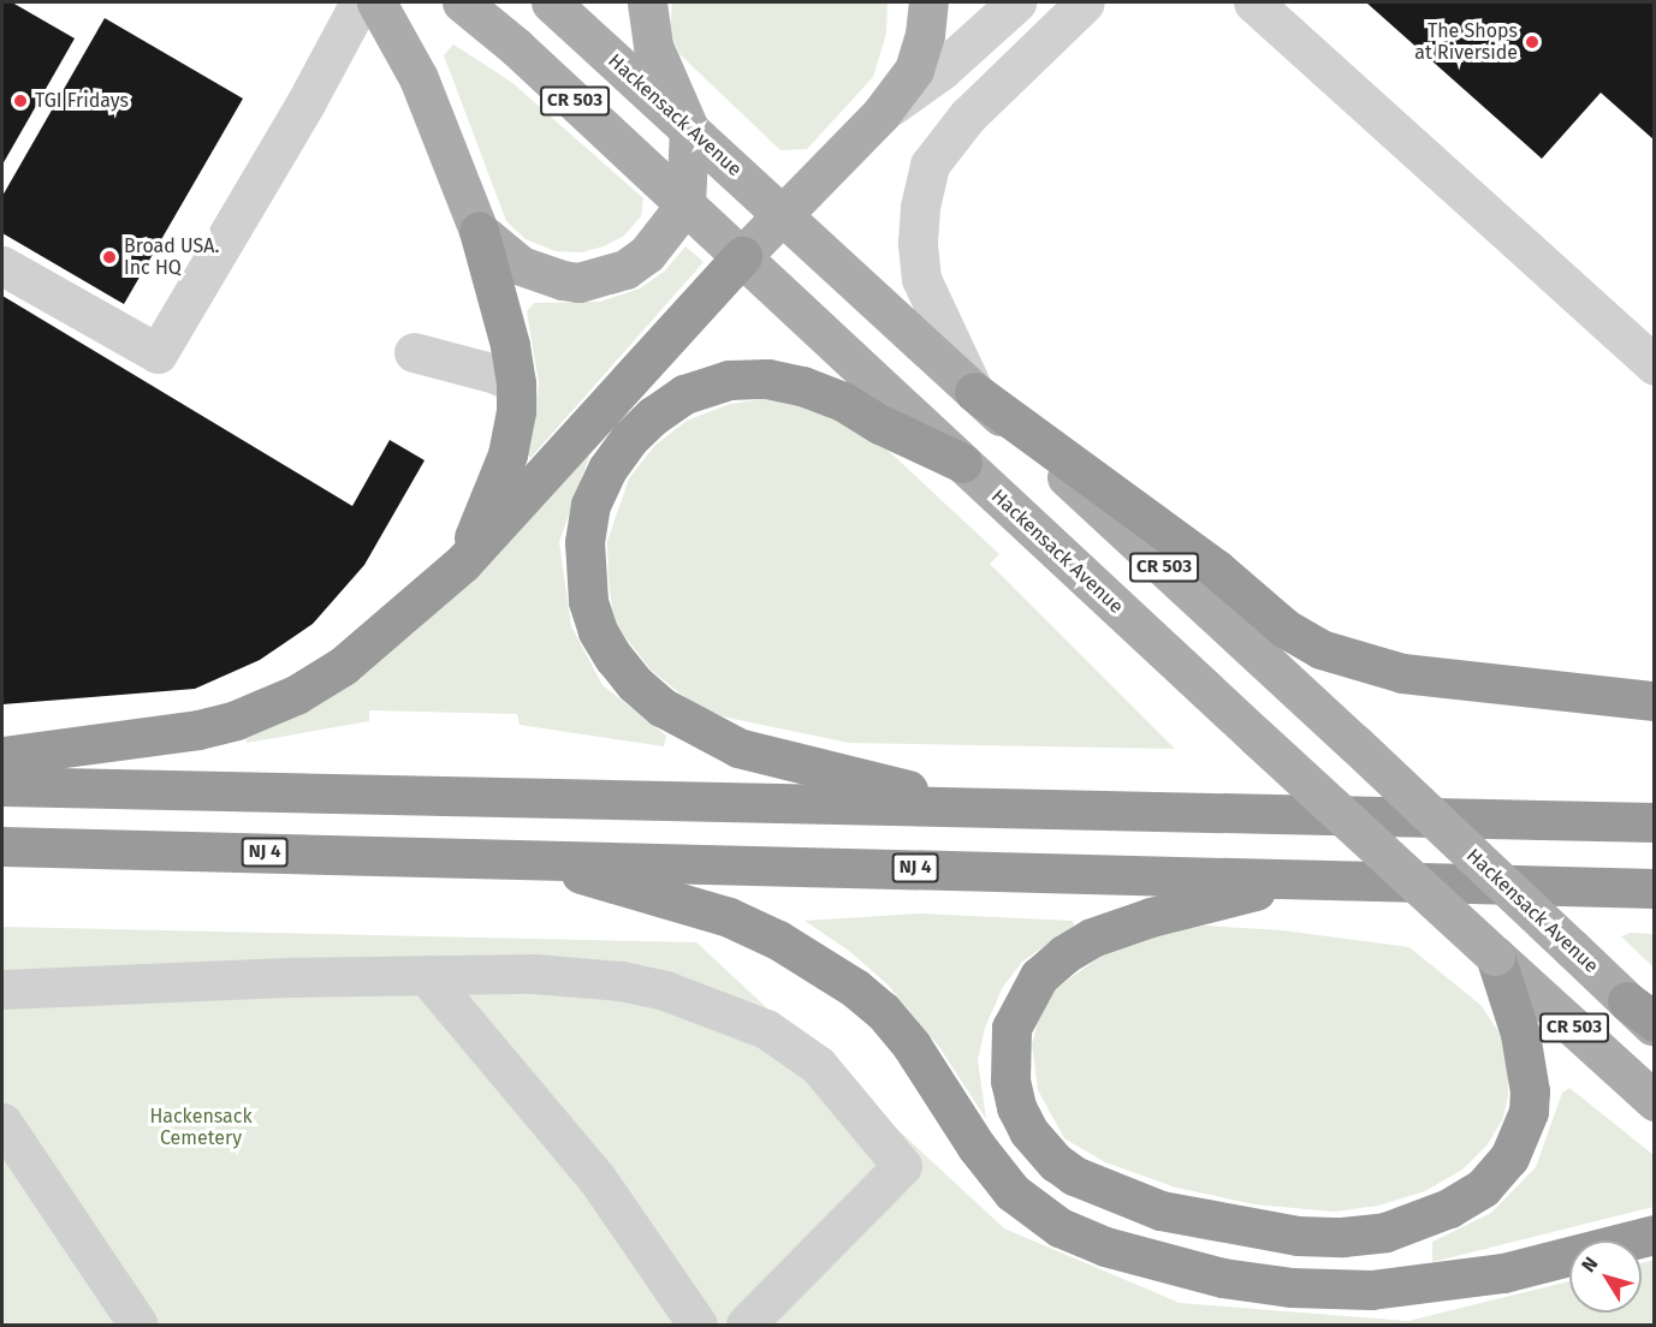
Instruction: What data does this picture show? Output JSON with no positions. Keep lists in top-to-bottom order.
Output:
{
  "streets": {
    "highway": ["NJ 4"],
    "main road": ["CR 503", "Hackensack Avenue"]
  },
  "parks": ["Hackensack Cemetery"],
  "places": ["The Shops at Riverside", "TGI Fridays", "Broad USA. Inc HQ"],
  "north": "top left"
}
